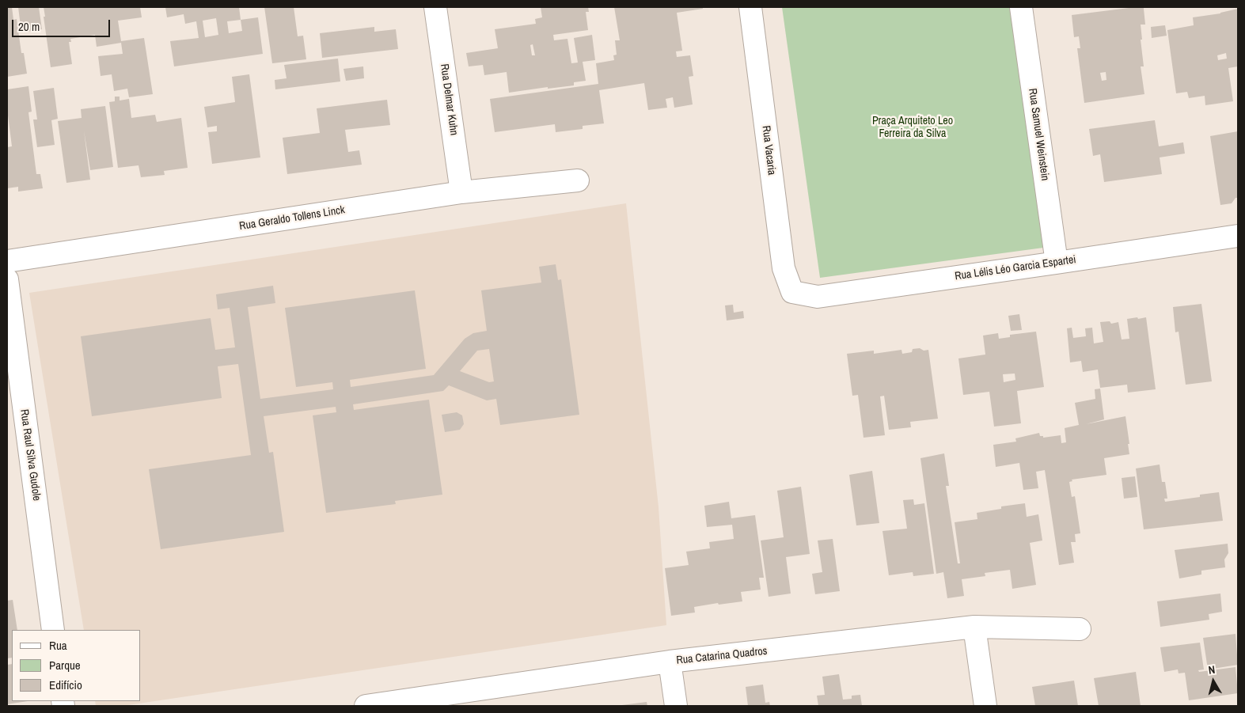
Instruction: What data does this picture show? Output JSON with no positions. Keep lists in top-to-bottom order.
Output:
{
  "streets": {
    "street": [
      "Rua Delmar Kuhn",
      "Rua Samuel Weinstein",
      "Rua Vacaria",
      "Rua Geraldo Tollens Linck",
      "Rua Lélis Léo Garcia Espartei",
      "Rua Raul Silva Gudole",
      "Rua Catarina Quadros"
    ]
  },
  "crossings": [
    ["Rua Delmar Kuhn", "Rua Geraldo Tollens Linck"],
    ["Rua Samuel Weinstein", "Rua Lélis Léo Garcia Espartei"],
    ["Rua Vacaria", "Rua Lélis Léo Garcia Espartei"]
  ],
  "parks": ["Praça Arquiteto Leo Ferreira da Silva"],
  "legend": ["Rua", "Parque", "Edifício"],
  "scale_bar": "20 m",
  "north": "top"
}
